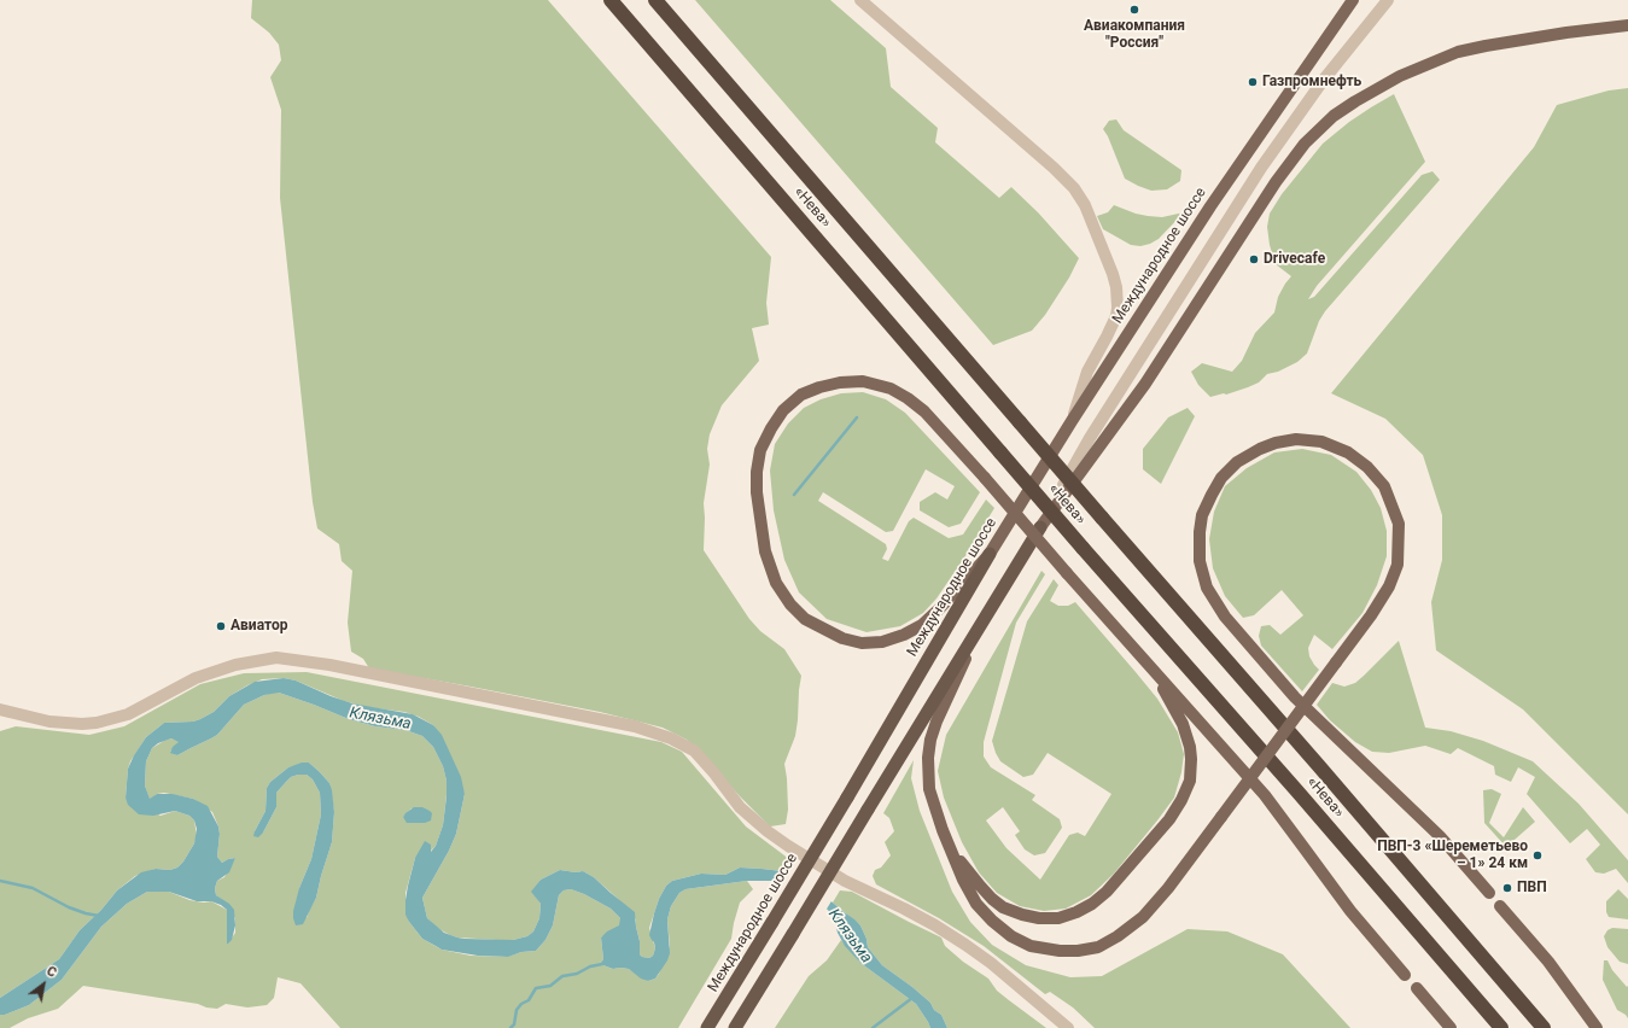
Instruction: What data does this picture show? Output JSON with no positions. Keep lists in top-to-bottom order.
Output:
{
  "streets": {
    "highway": ["«Нева»", "Международное шоссе"]
  },
  "water": ["Клязьма"],
  "places": [
    "Авиакомпания \"Россия\"",
    "Газпромнефть",
    "Drivecafe",
    "Авиатор",
    "ПВП-3 «Шереметьево – 1» 24 км",
    "ПВП"
  ],
  "north": "top right"
}
